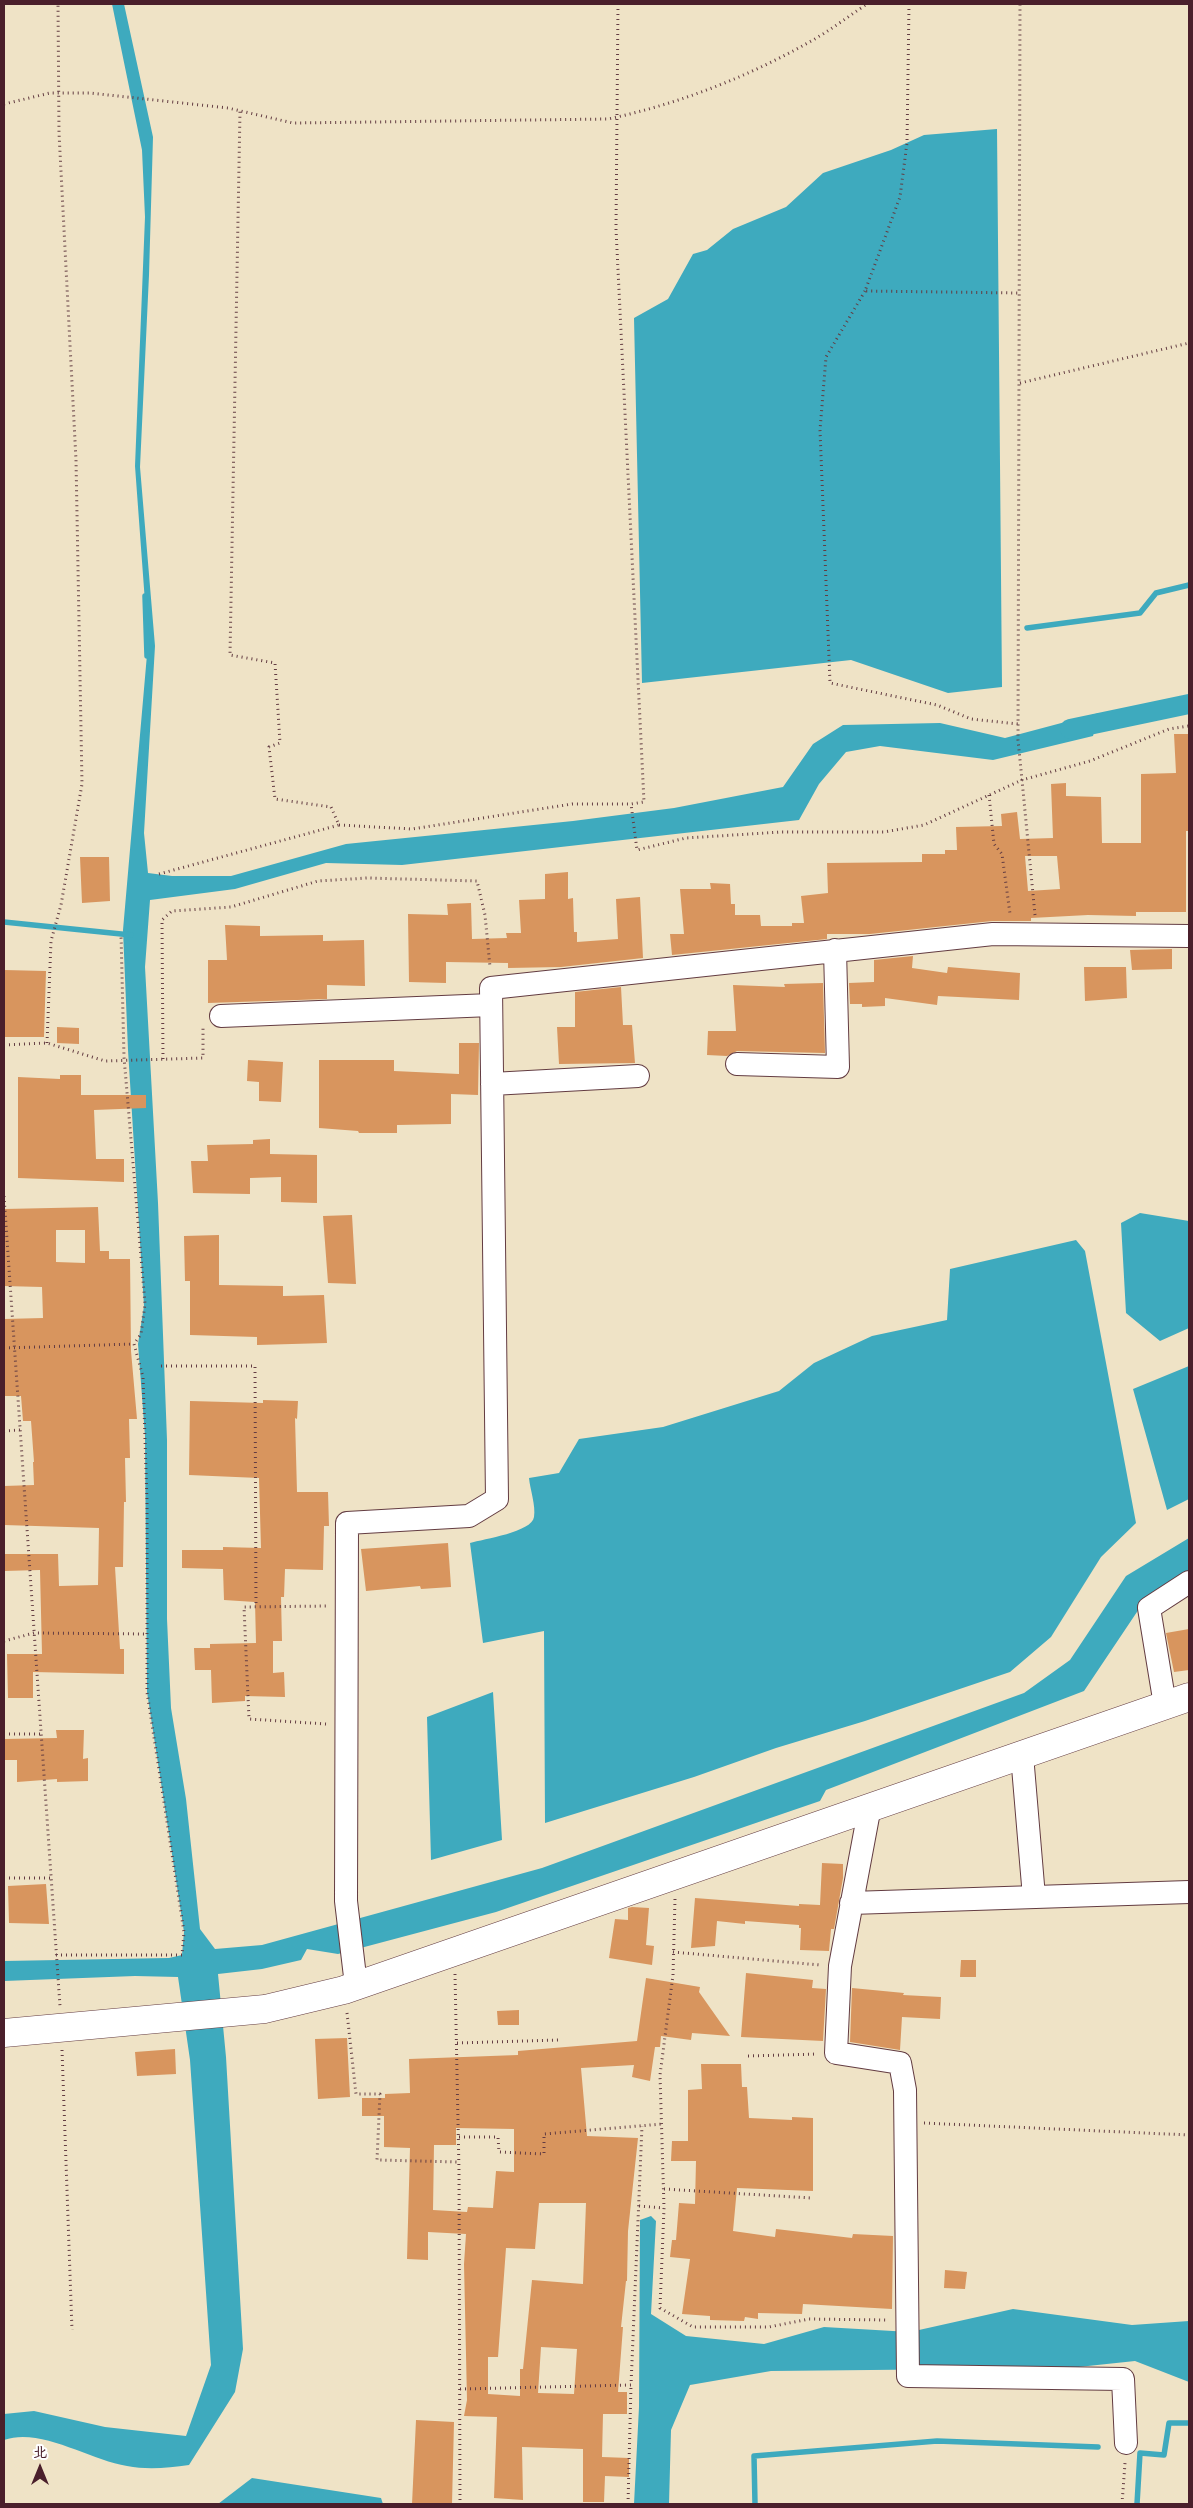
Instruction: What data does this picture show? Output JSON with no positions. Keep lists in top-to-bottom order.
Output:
{
  "north": "top"
}
